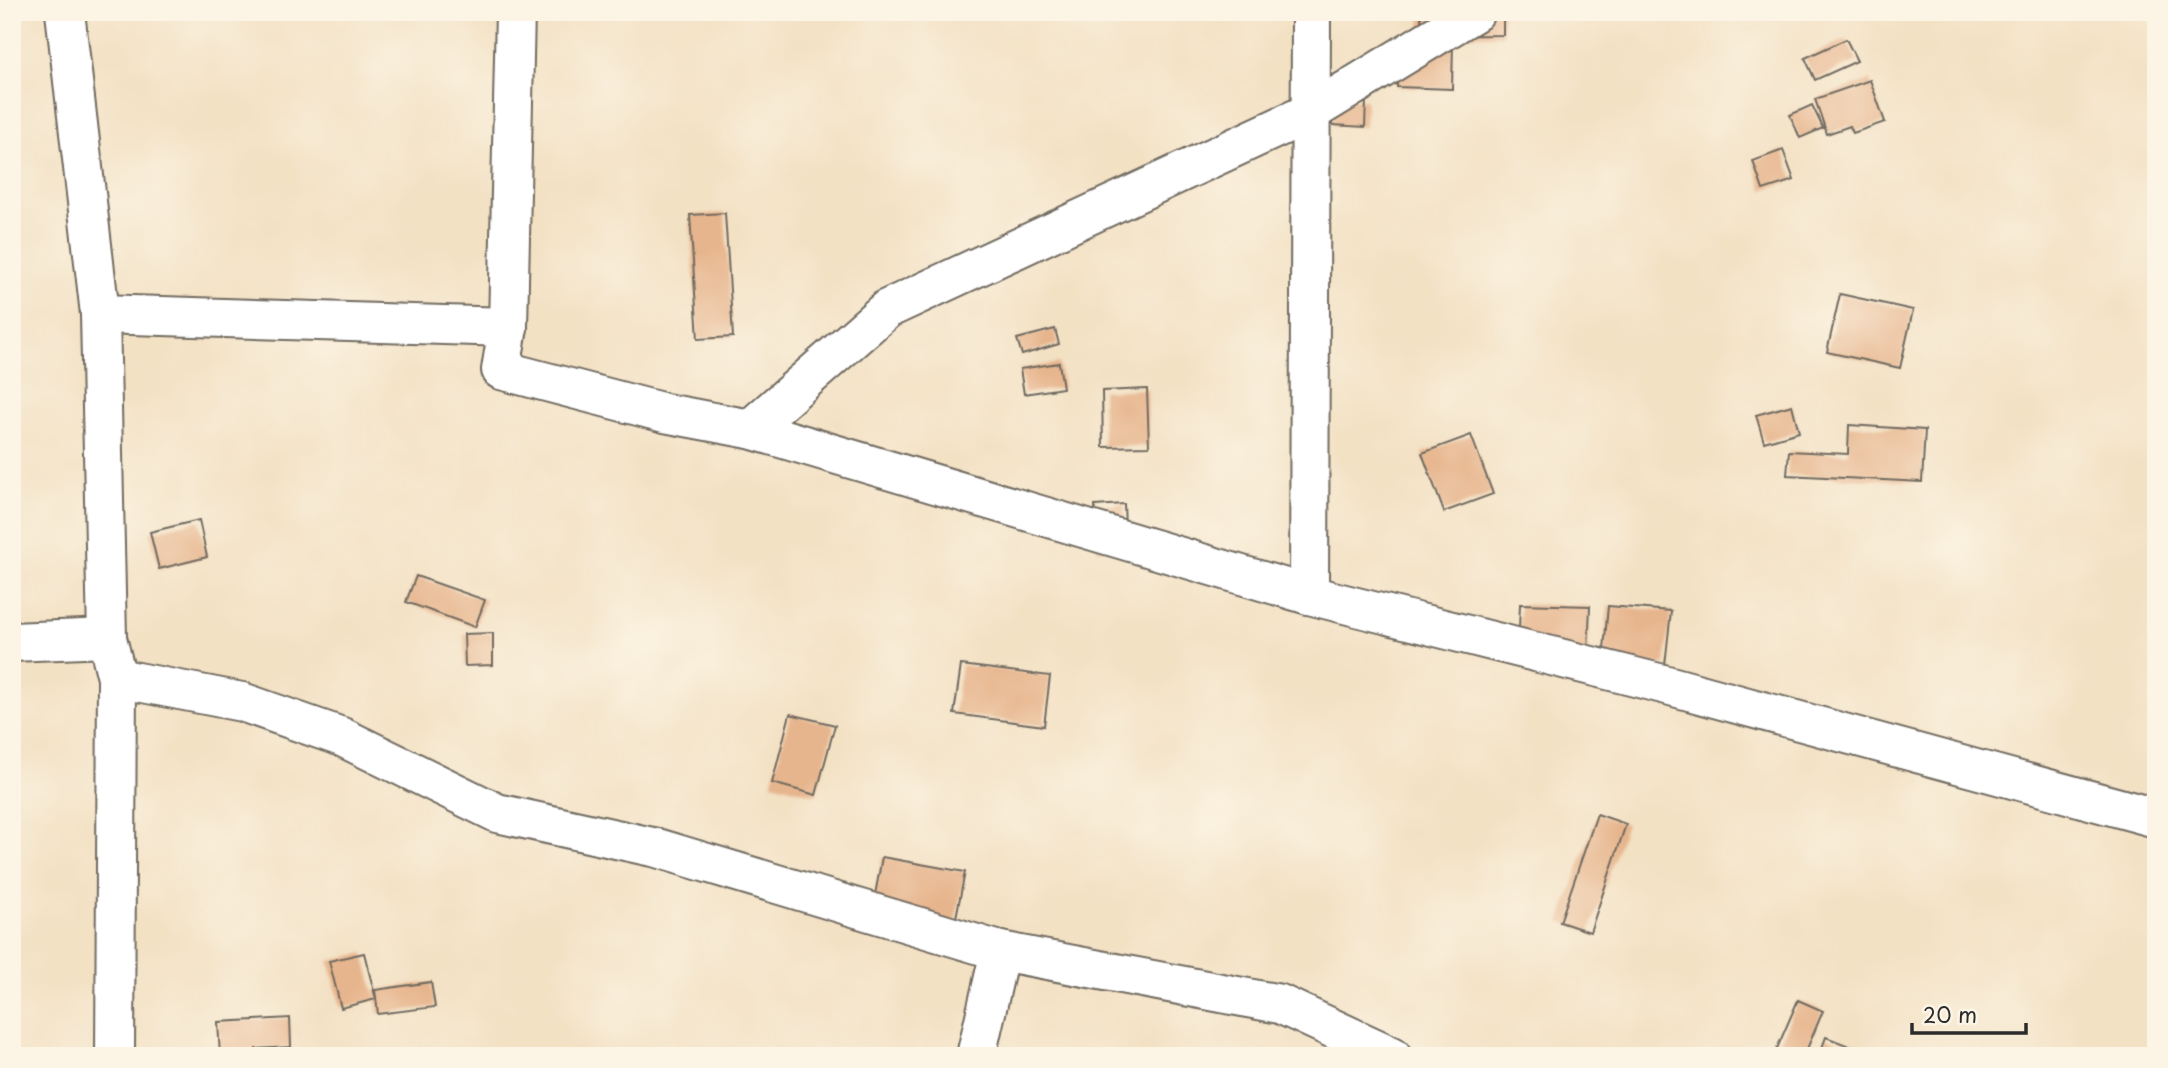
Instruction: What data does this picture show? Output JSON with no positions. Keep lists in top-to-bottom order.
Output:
{
  "scale_bar": "20 m"
}
